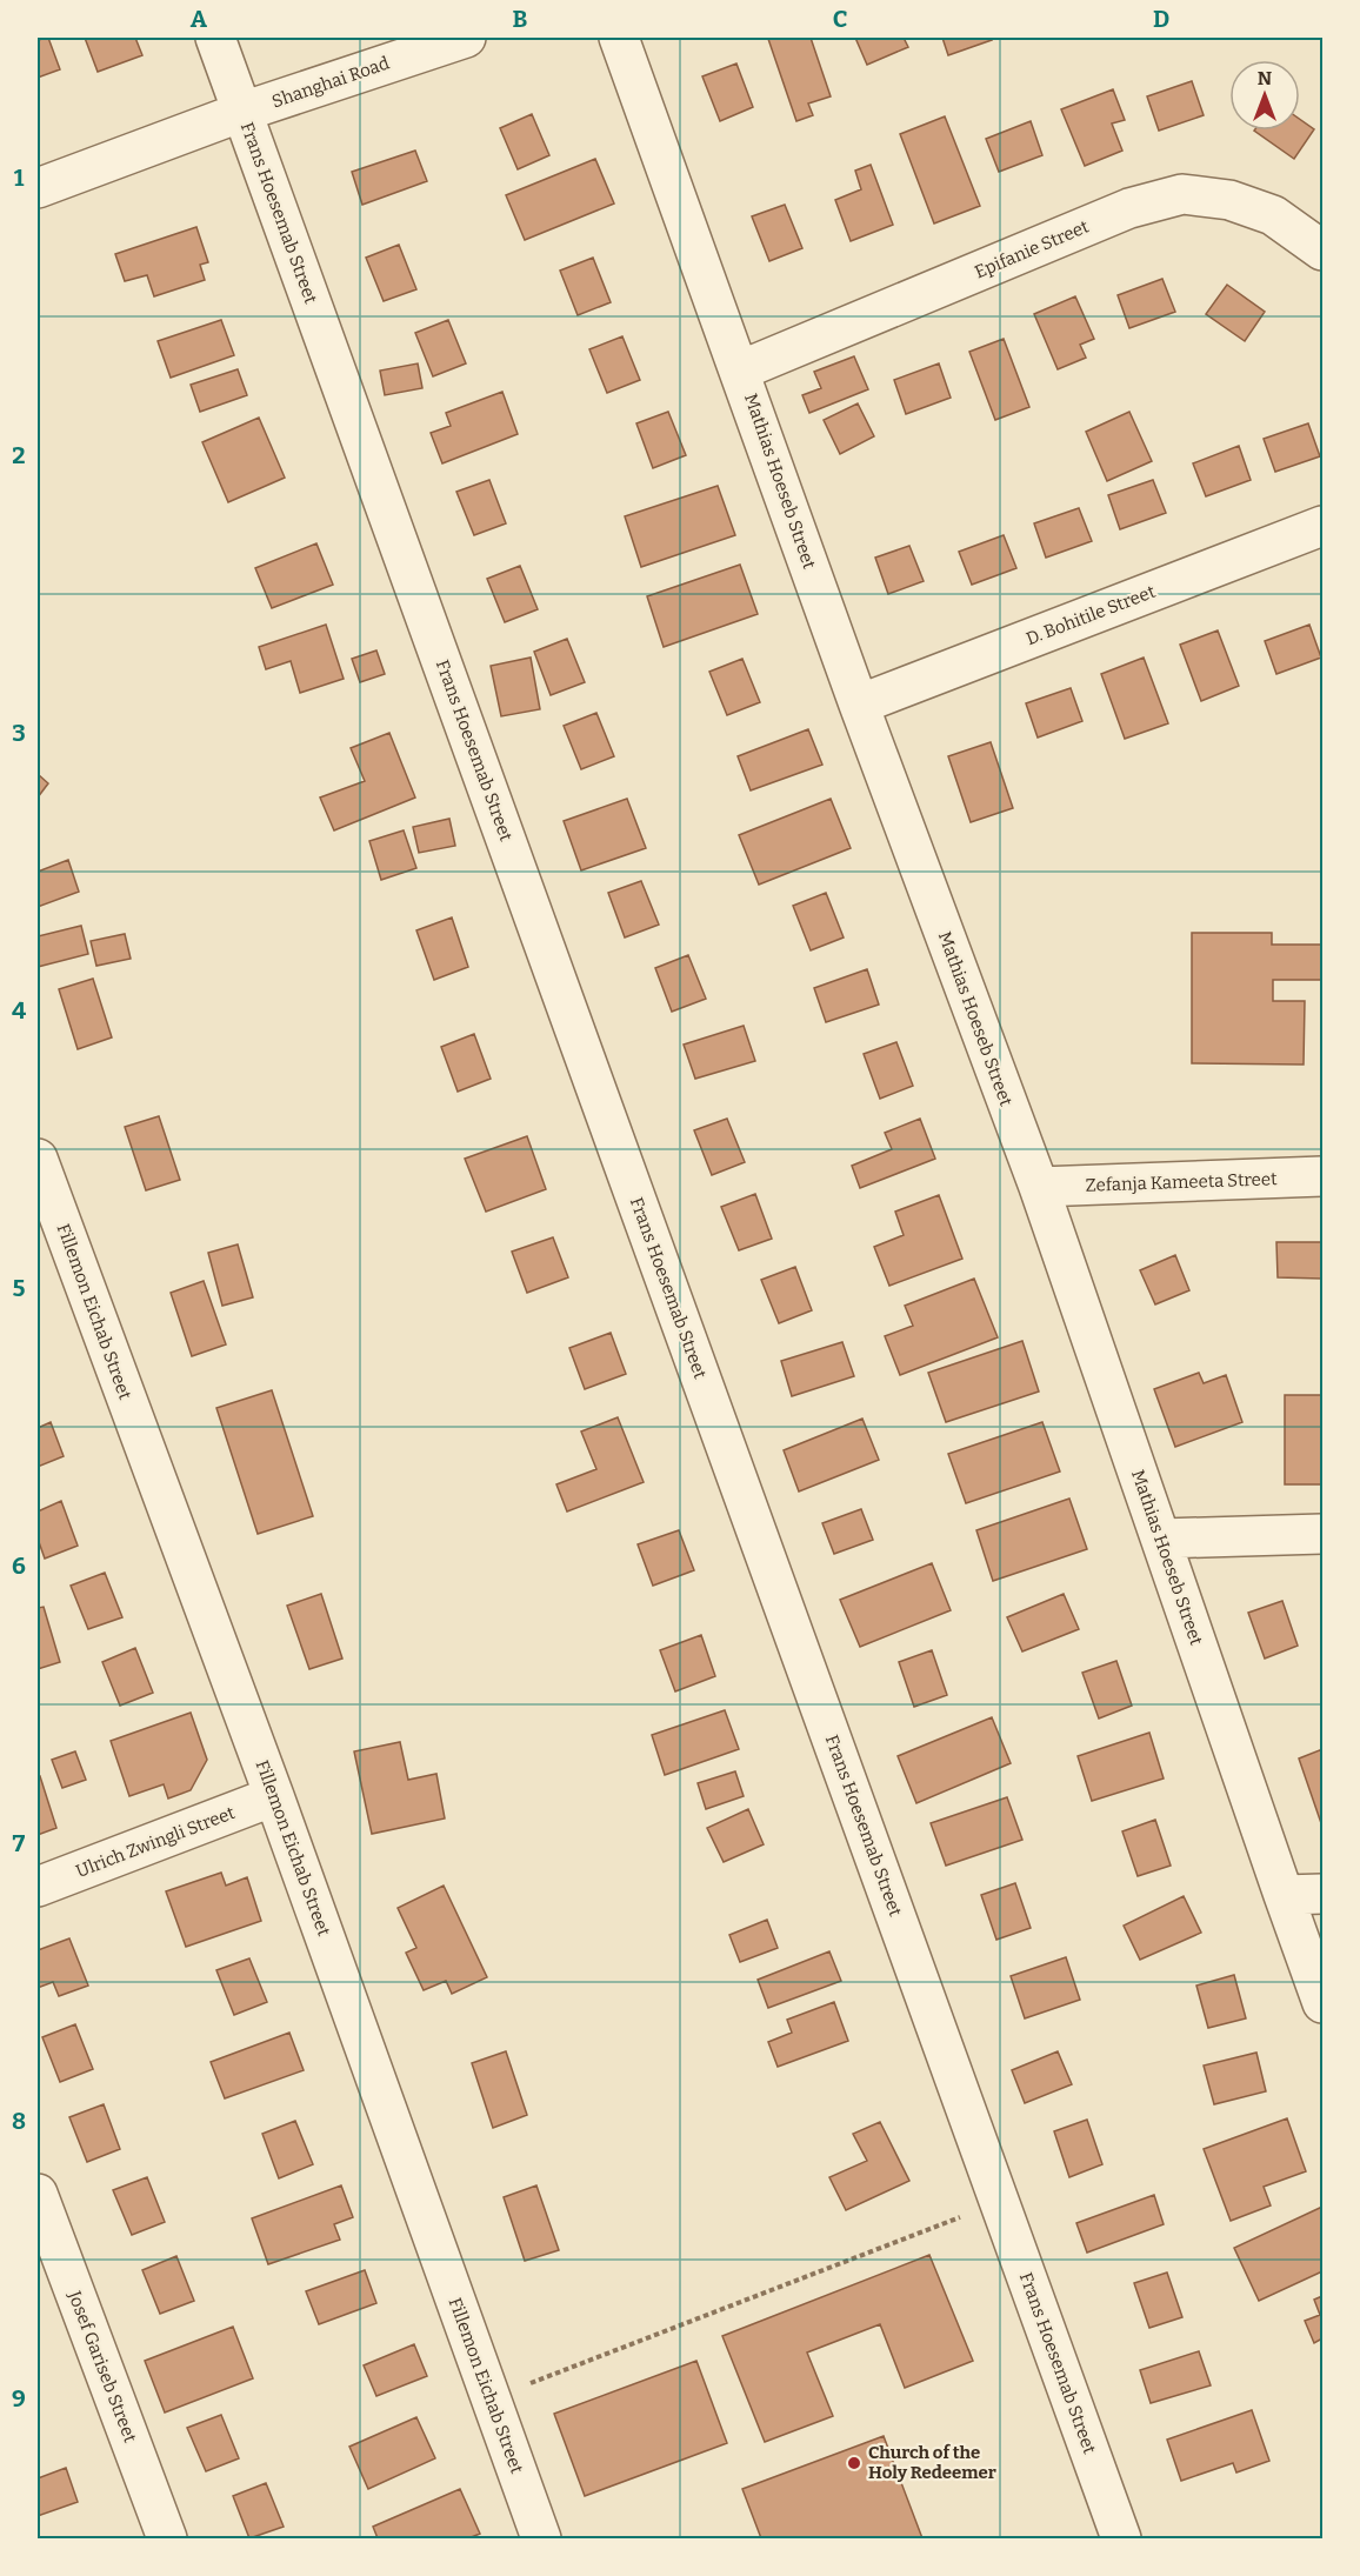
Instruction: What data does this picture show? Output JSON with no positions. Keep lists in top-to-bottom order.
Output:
{
  "streets": {
    "street": [
      "Shanghai Road",
      "Frans Hoesemab Street",
      "Epifanie Street",
      "Mathias Hoeseb Street",
      "D. Bohitile Street",
      "Zefanja Kameeta Street",
      "Fillemon Eichab Street",
      "Ulrich Zwingli Street",
      "Josef Gariseb Street"
    ]
  },
  "crossings": [
    ["Shanghai Road", "Frans Hoesemab Street"],
    ["Epifanie Street", "Mathias Hoeseb Street"],
    ["Mathias Hoeseb Street", "D. Bohitile Street"],
    ["Mathias Hoeseb Street", "Zefanja Kameeta Street"],
    ["Fillemon Eichab Street", "Ulrich Zwingli Street"]
  ],
  "places": ["Church of the Holy Redeemer"],
  "north": "top",
  "grid": {
    "columns": [
      "A",
      "B",
      "C",
      "D"
    ],
    "rows": [
      "1",
      "2",
      "3",
      "4",
      "5",
      "6",
      "7",
      "8",
      "9"
    ]
  }
}
